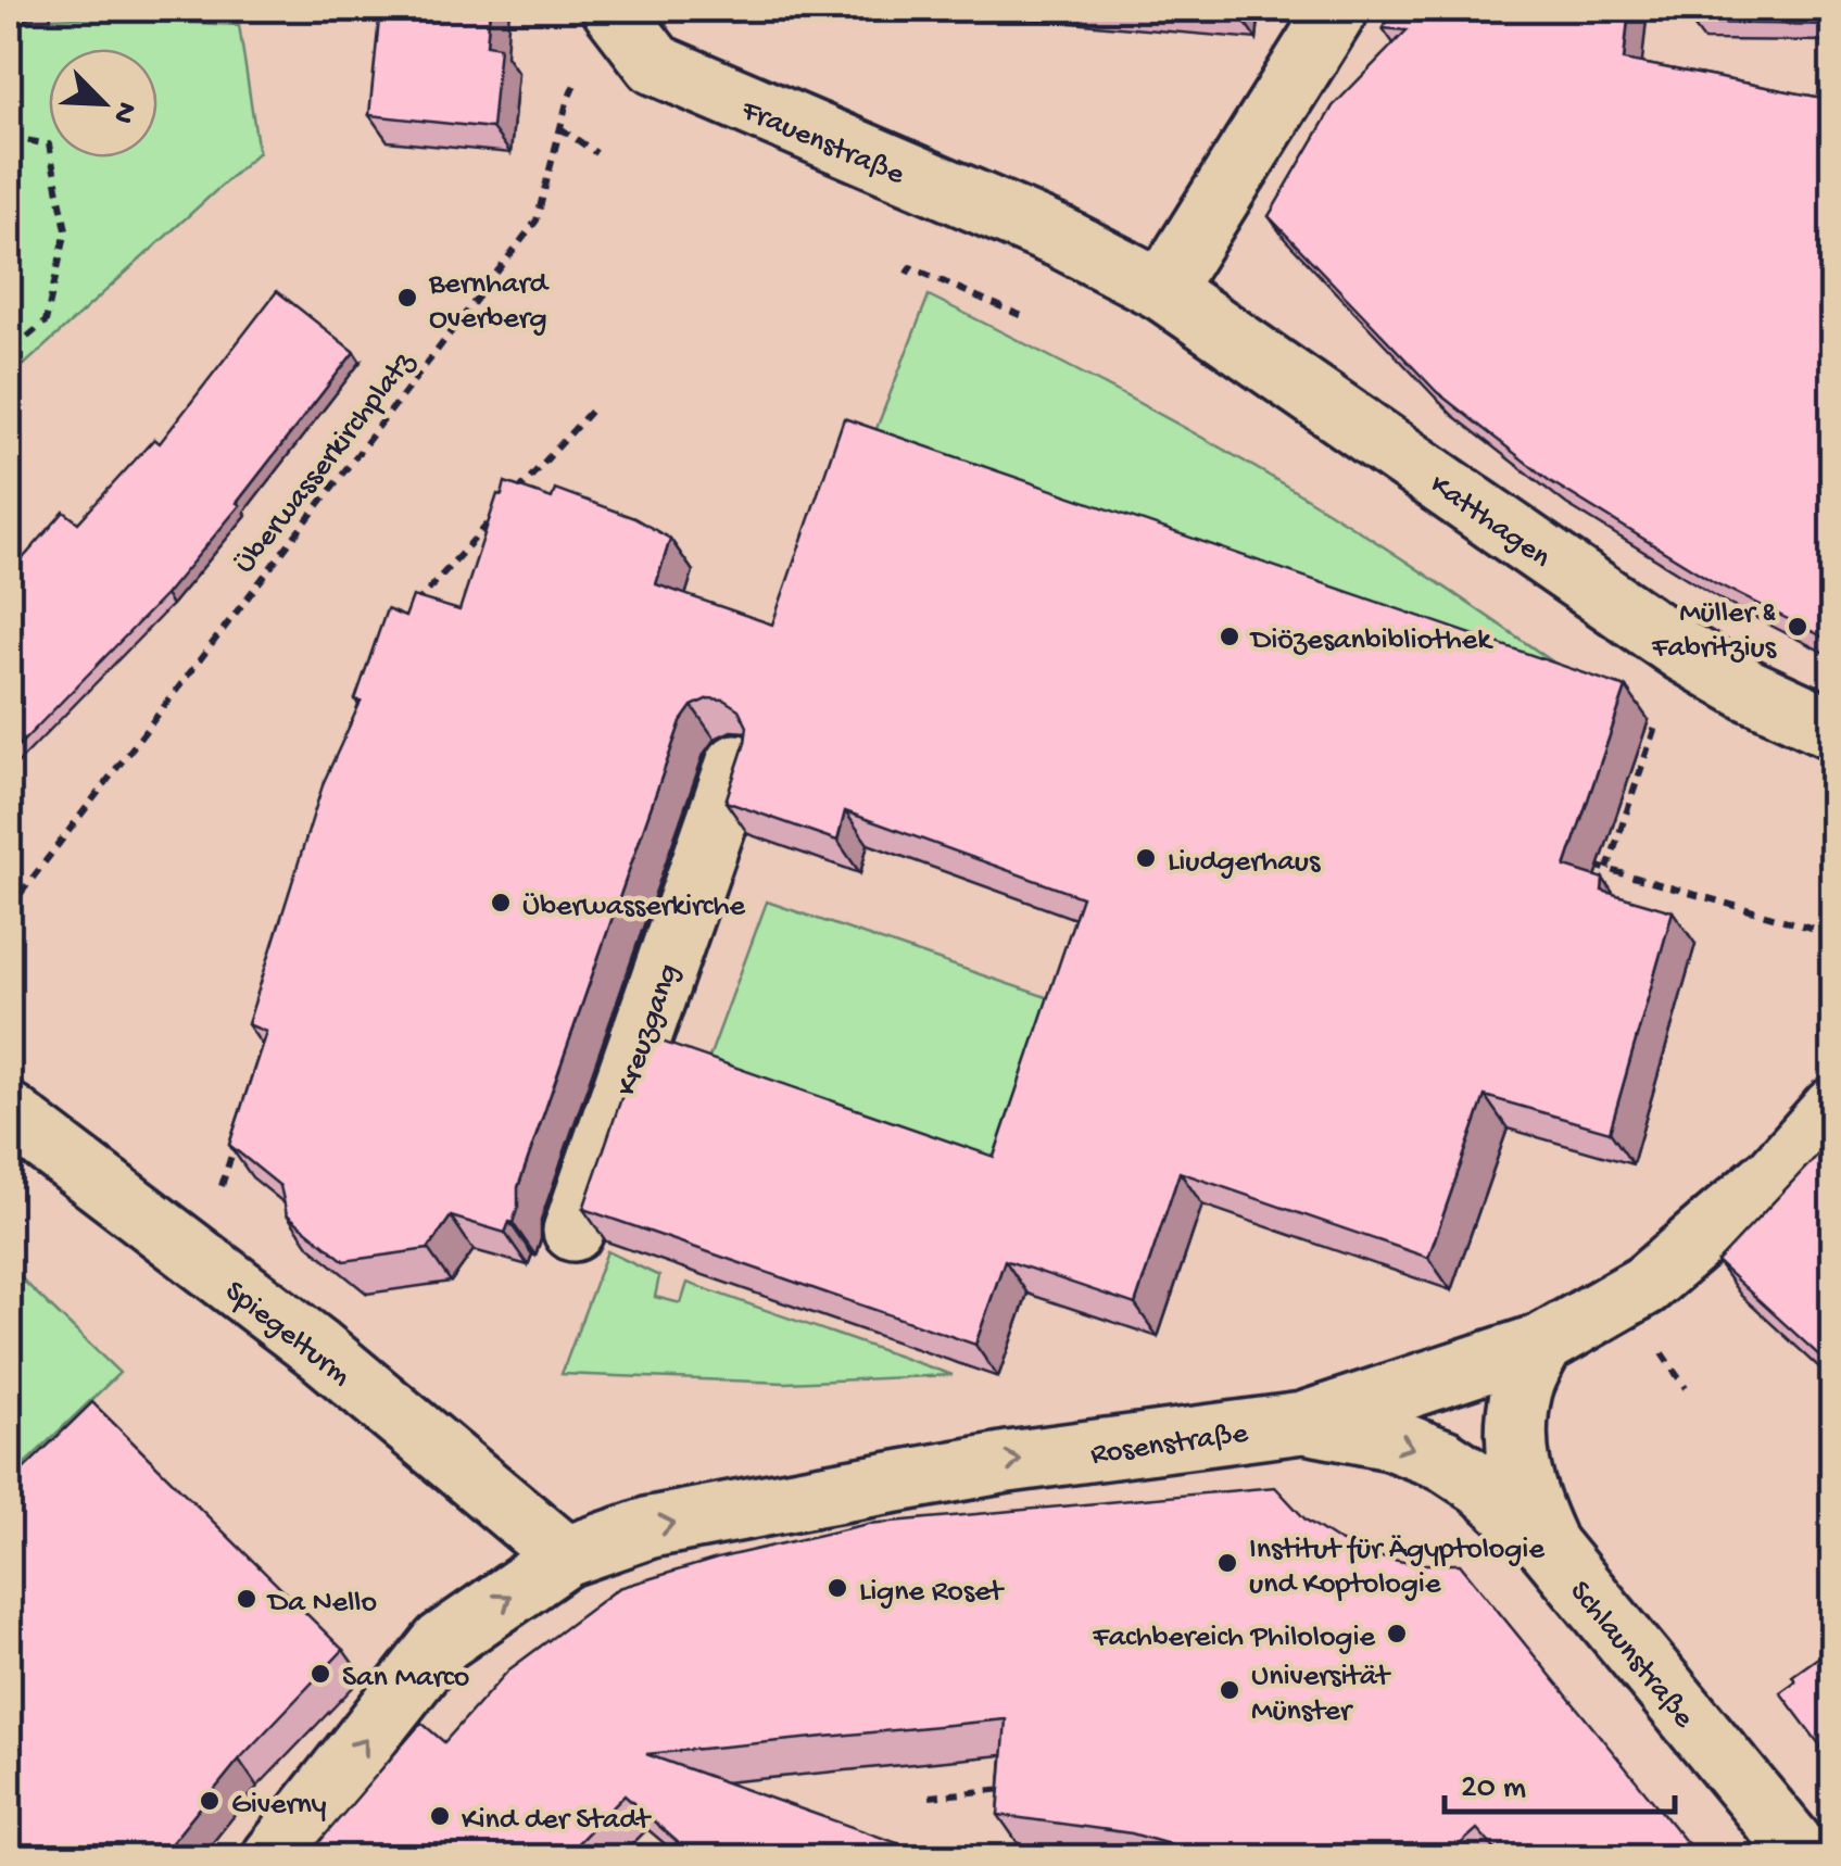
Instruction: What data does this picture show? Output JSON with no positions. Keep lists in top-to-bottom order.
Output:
{
  "streets": {
    "street": [
      "Frauenstraße",
      "Katthagen",
      "Kreuzgang",
      "Spiegelturm",
      "Rosenstraße",
      "Schlaunstraße"
    ],
    "path": ["Überwasserkirchplatz"]
  },
  "crossings": [
    ["Frauenstraße", "Katthagen"],
    ["Spiegelturm", "Rosenstraße"],
    ["Rosenstraße", "Schlaunstraße"]
  ],
  "one_way": ["Rosenstraße"],
  "places": [
    "Bernhard Overberg",
    "Müller & Fabritzius",
    "Diözesanbibliothek",
    "Liudgerhaus",
    "Überwasserkirche",
    "Institut für Ägyptologie und Koptologie",
    "Ligne Roset",
    "Da Nello",
    "Fachbereich Philologie",
    "San Marco",
    "Universität Münster",
    "Giverny",
    "Kind der Stadt"
  ],
  "scale_bar": "20 m",
  "north": "bottom right"
}
